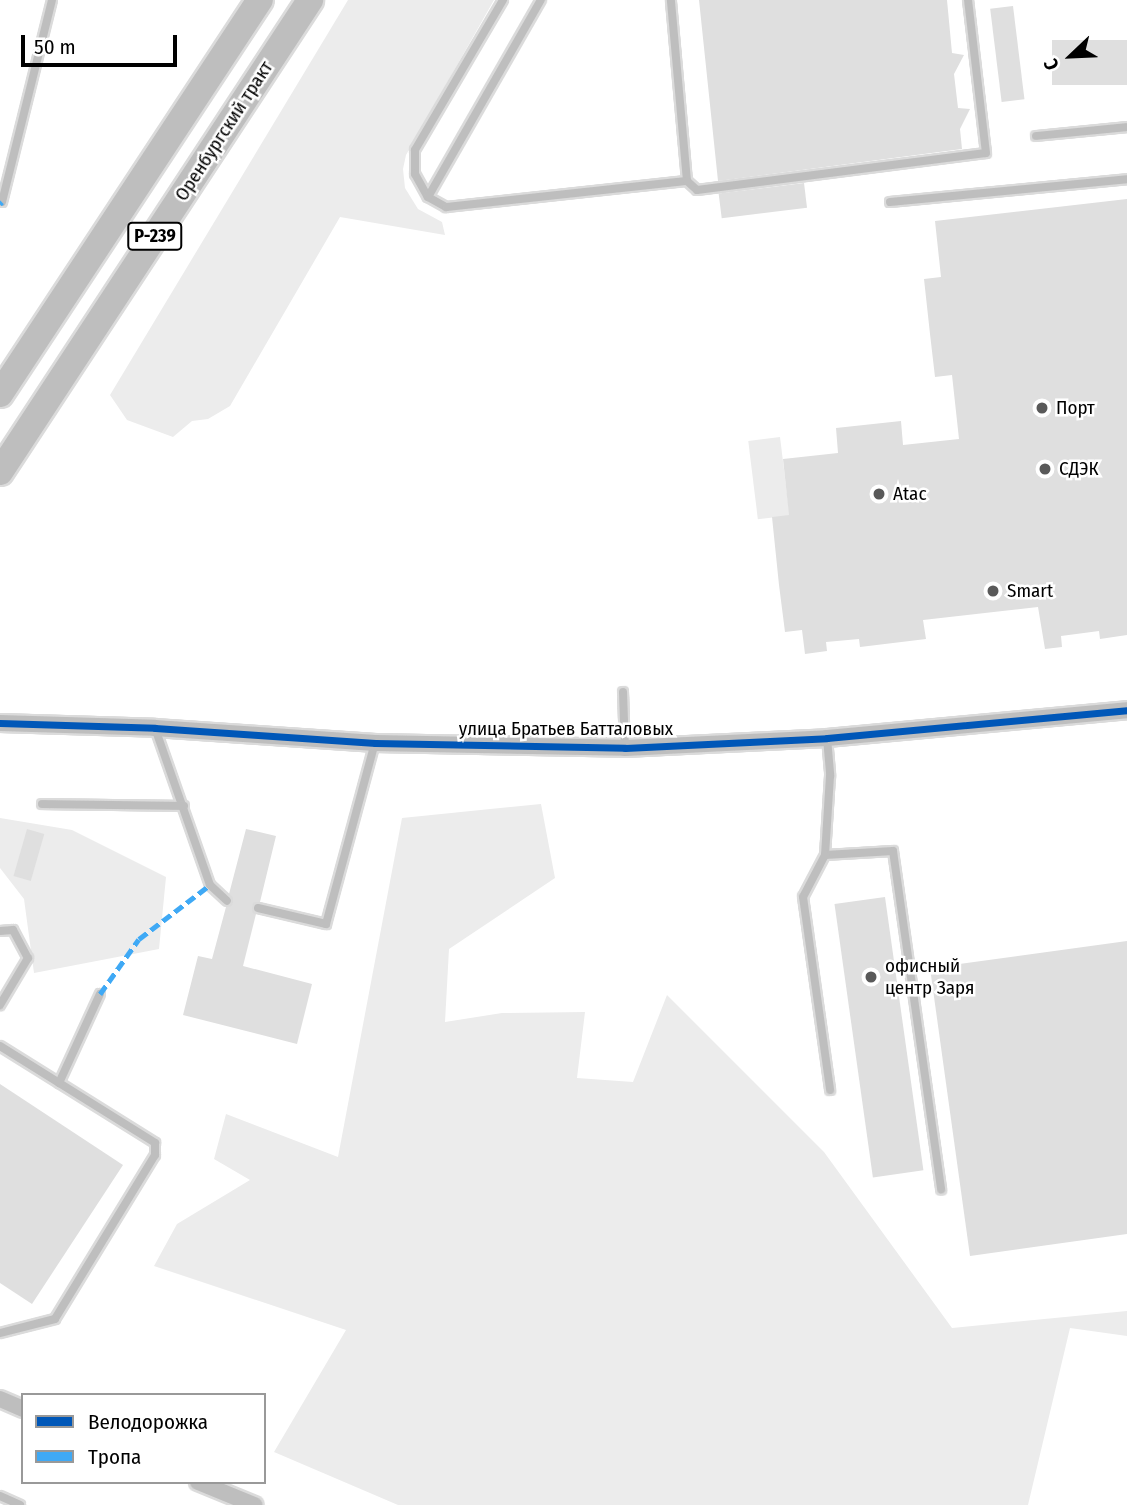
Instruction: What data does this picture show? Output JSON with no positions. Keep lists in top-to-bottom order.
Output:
{
  "streets": {
    "main road": ["Оренбургский тракт", "Р-239"],
    "street": ["улица Братьев Батталовых"]
  },
  "places": [
    "Порт",
    "СДЭК",
    "Atac",
    "Smart",
    "офисный центр Заря"
  ],
  "legend": ["Велодорожка", "Тропа"],
  "scale_bar": "50 m",
  "north": "bottom left"
}
